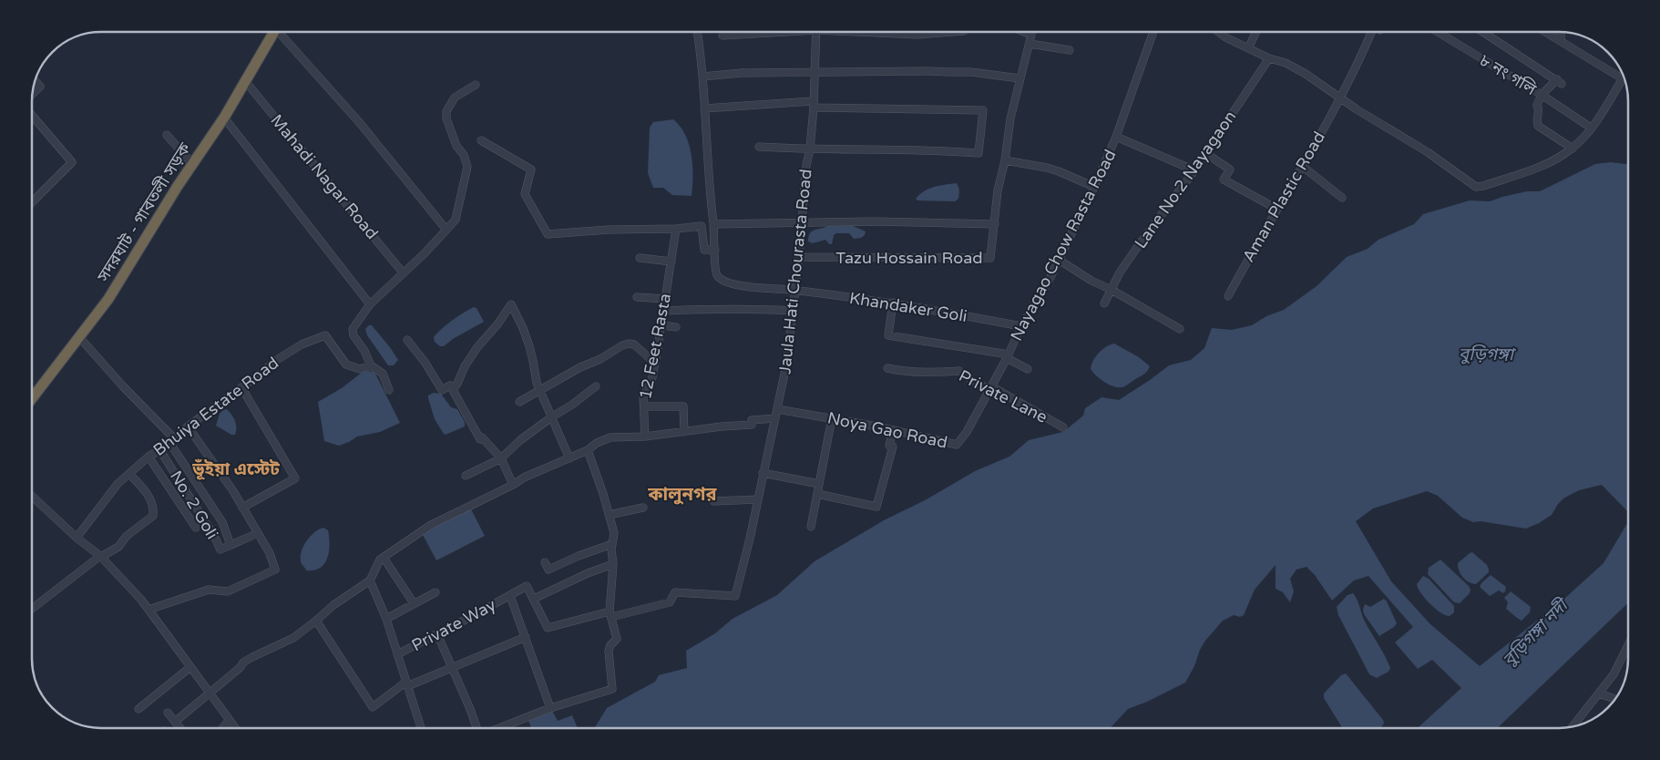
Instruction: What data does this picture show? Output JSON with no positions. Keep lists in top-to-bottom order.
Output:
{
  "streets": {
    "highway": ["সদরঘাট - গাবতলী সড়ক"],
    "street": [
      "৮ নং গলি",
      "Mahadi Nagar Road",
      "Lane No.2 Nayagaon",
      "Aman Plastic Road",
      "Nayagao Chow Rasta Road",
      "Tazu Hossain Road",
      "Jaula Hati Chourasta Road",
      "Khandaker Goli",
      "12 Feet Rasta",
      "Private Lane",
      "Bhuiya Estate Road",
      "Noya Gao Road",
      "No. 2 Goli",
      "Private Way"
    ]
  },
  "crossings": [
    ["Mahadi Nagar Road", "সদরঘাট - গাবতলী সড়ক"],
    ["Nayagao Chow Rasta Road", "Khandaker Goli"],
    ["Nayagao Chow Rasta Road", "Private Lane"],
    ["Nayagao Chow Rasta Road", "Noya Gao Road"],
    ["Tazu Hossain Road", "Jaula Hati Chourasta Road"],
    ["Jaula Hati Chourasta Road", "Khandaker Goli"],
    ["Jaula Hati Chourasta Road", "Noya Gao Road"],
    ["Private Lane", "Noya Gao Road"],
    ["Bhuiya Estate Road", "No. 2 Goli"]
  ],
  "districts": ["ভূঁইয়া এস্টেট", "কালুনগর"],
  "water": ["বুড়িগঙ্গা", "বুড়িগঙ্গা নদী"]
}
